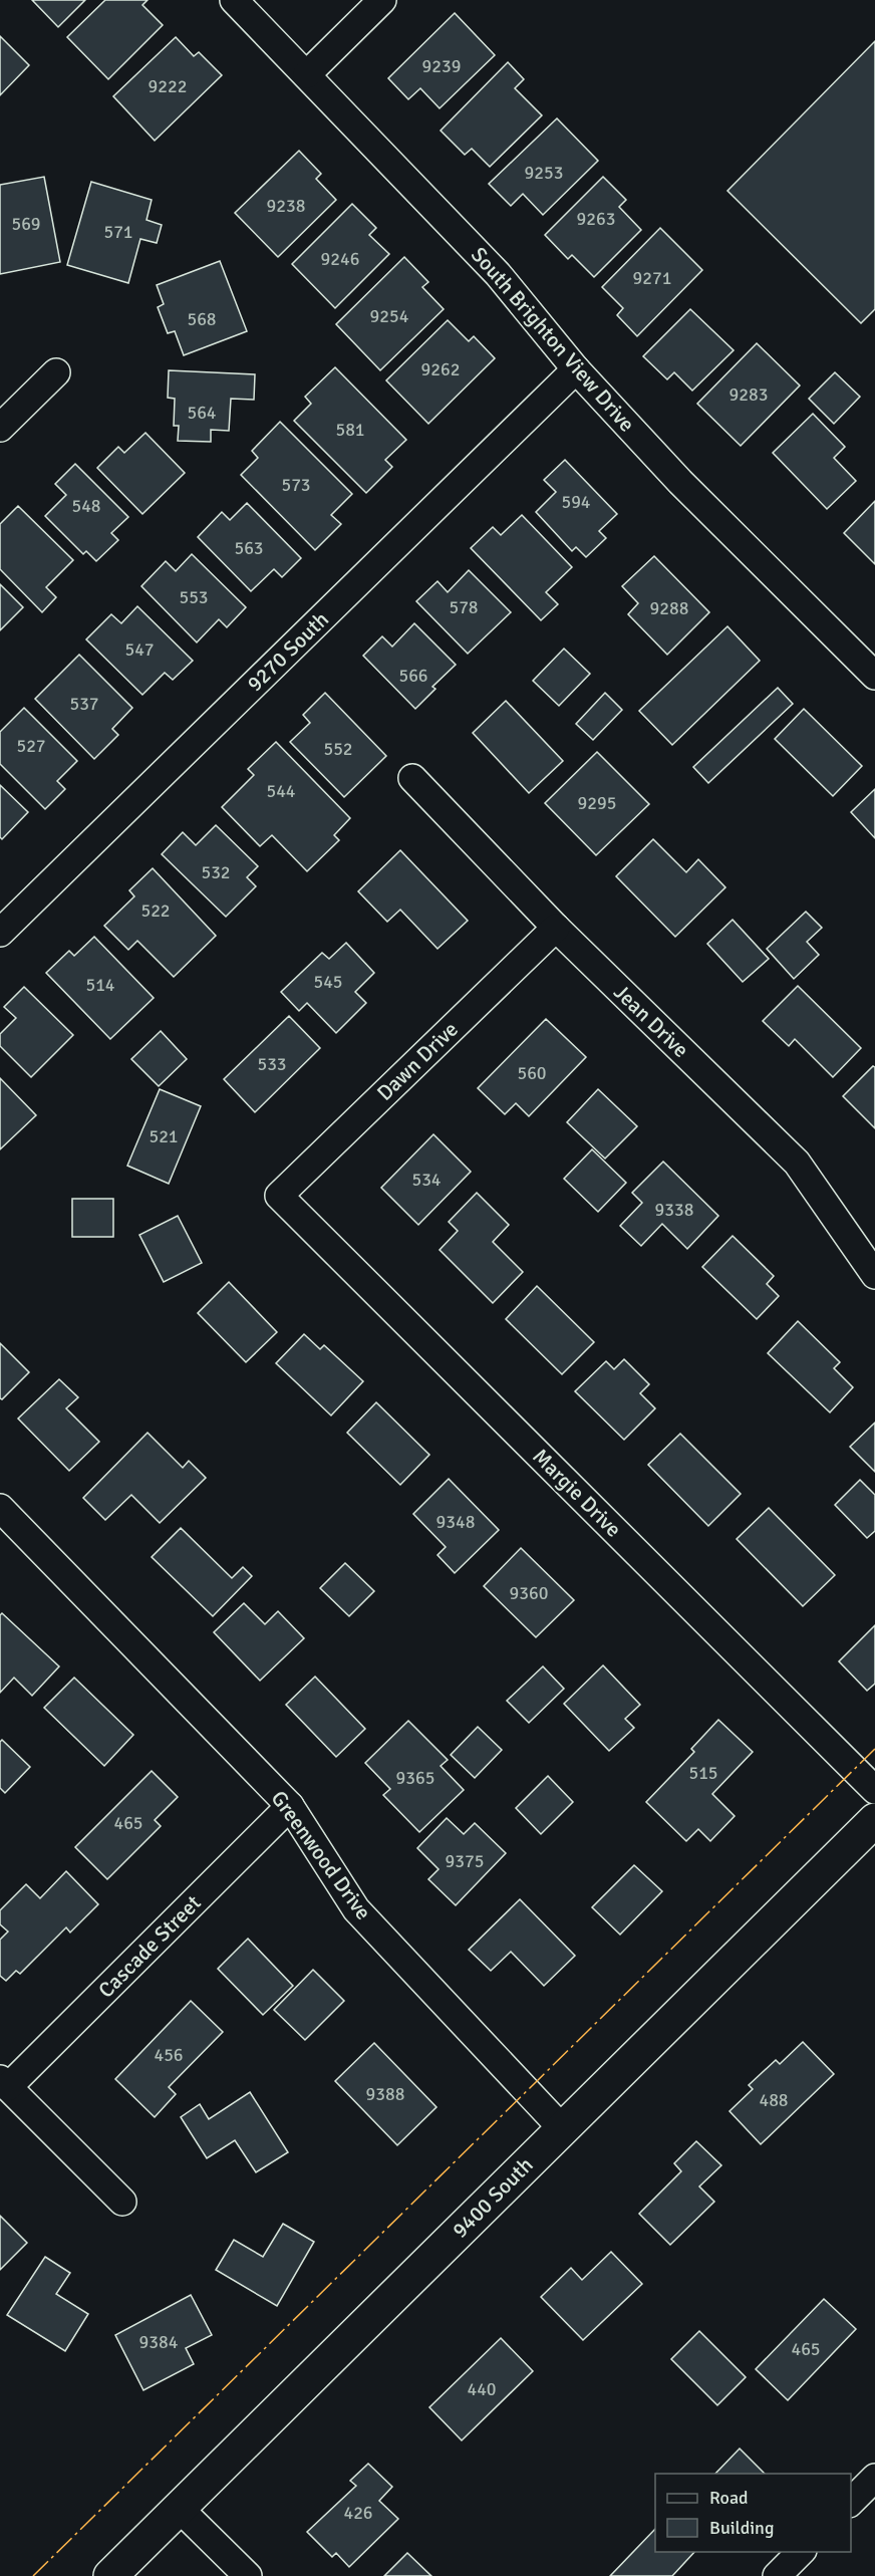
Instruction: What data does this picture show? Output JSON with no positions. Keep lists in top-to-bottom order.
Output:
{
  "streets": {
    "street": [
      "South Brighton View Drive",
      "9270 South",
      "Jean Drive",
      "Dawn Drive",
      "Margie Drive",
      "Greenwood Drive",
      "Cascade Street",
      "9400 South"
    ]
  },
  "crossings": [
    ["South Brighton View Drive", "9270 South"],
    ["Jean Drive", "Dawn Drive"],
    ["Dawn Drive", "Margie Drive"],
    ["Greenwood Drive", "Cascade Street"],
    ["Greenwood Drive", "9400 South"]
  ],
  "house_numbers": [
    "9239",
    "9222",
    "9253",
    "9238",
    "9263",
    "569",
    "571",
    "9246",
    "9271",
    "9254",
    "568",
    "9262",
    "9283",
    "564",
    "581",
    "573",
    "594",
    "548",
    "563",
    "553",
    "578",
    "9288",
    "547",
    "566",
    "537",
    "527",
    "552",
    "544",
    "9295",
    "532",
    "522",
    "545",
    "514",
    "533",
    "560",
    "521",
    "534",
    "9338",
    "9348",
    "9360",
    "515",
    "9365",
    "465",
    "9375",
    "456",
    "9388",
    "488",
    "9384",
    "465",
    "440",
    "426"
  ],
  "legend": ["Road", "Building"]
}
